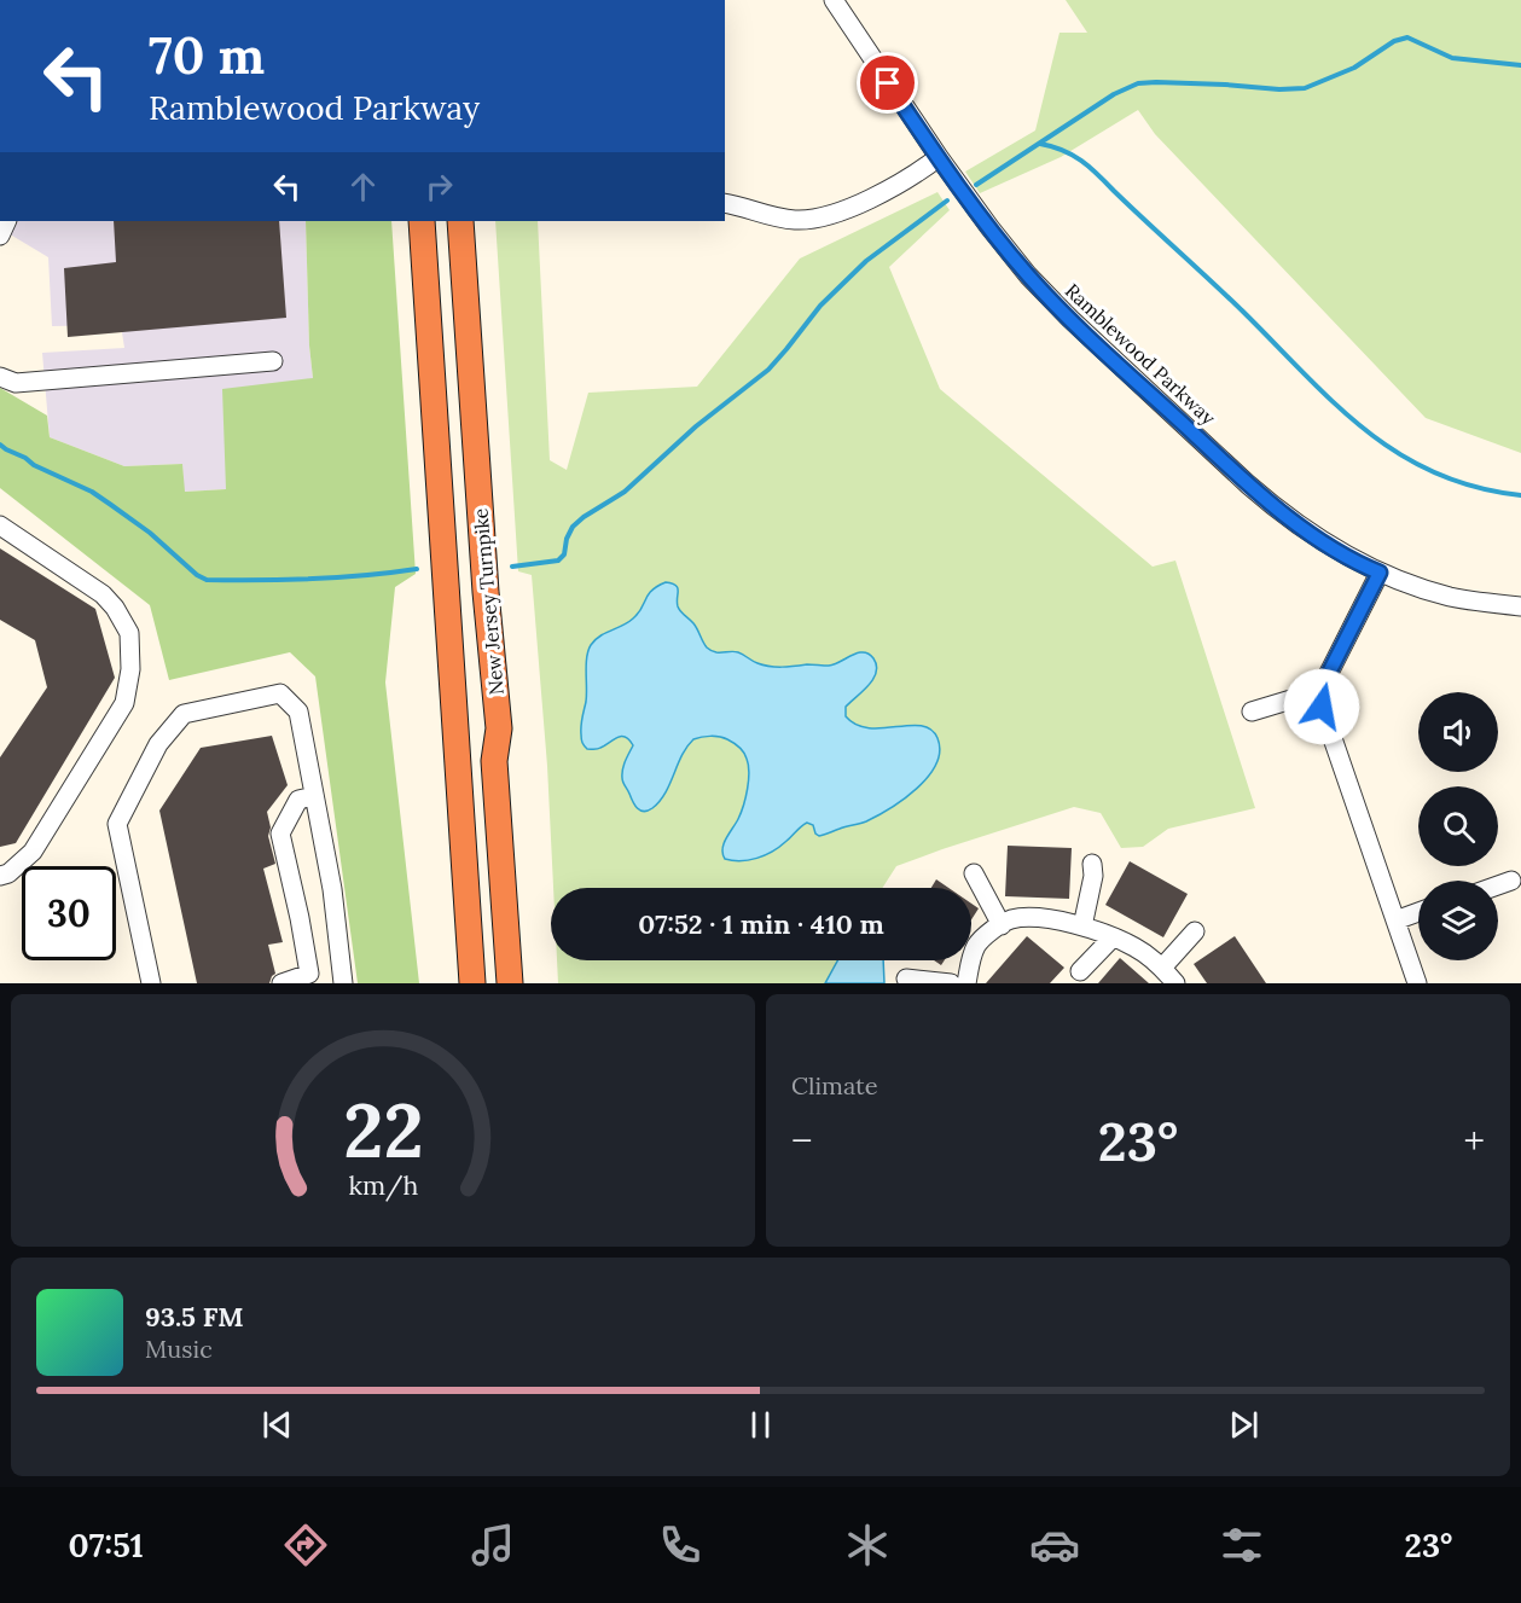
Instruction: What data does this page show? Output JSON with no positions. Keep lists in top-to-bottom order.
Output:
{
  "streets": {
    "highway": ["New Jersey Turnpike"],
    "street": ["Ramblewood Parkway"]
  },
  "page": {
    "turn": ["70 m", "Ramblewood Parkway"],
    "limit": "30",
    "trip": "07:52 · 1 min · 410 m",
    "tile": "Climate",
    "heat": ["−", "23°", "+"],
    "song": ["93.5 FM", "Music"],
    "tabs": ["07:51", "23°"],
    "gauge": ["22", "km/h"]
  }
}
